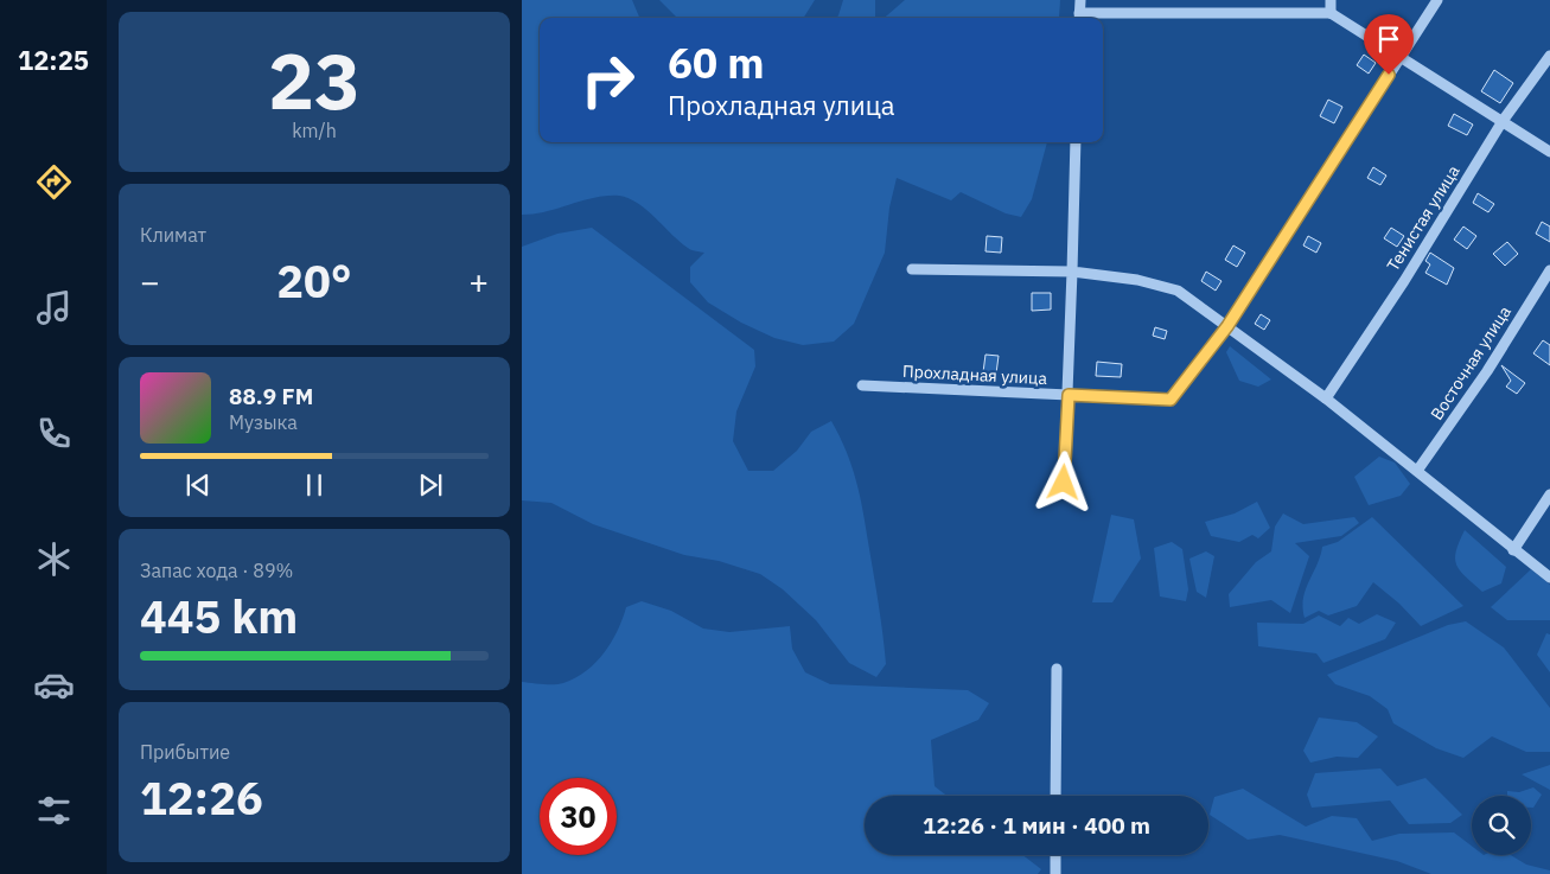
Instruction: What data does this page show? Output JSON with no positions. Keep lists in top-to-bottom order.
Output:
{
  "streets": {
    "street": ["Тенистая улица", "Восточная улица", "Прохладная улица"]
  },
  "page": {
    "tabs": "12:25",
    "tile": [
      ["23", "km/h"],
      "Климат",
      ["Запас хода · 89%", "445 km"],
      ["Прибытие", "12:26"]
    ],
    "turn": ["60 m", "Прохладная улица"],
    "heat": ["−", "20°", "+"],
    "song": ["88.9 FM", "Музыка"],
    "limit": "30",
    "trip": "12:26 · 1 мин · 400 m"
  }
}
